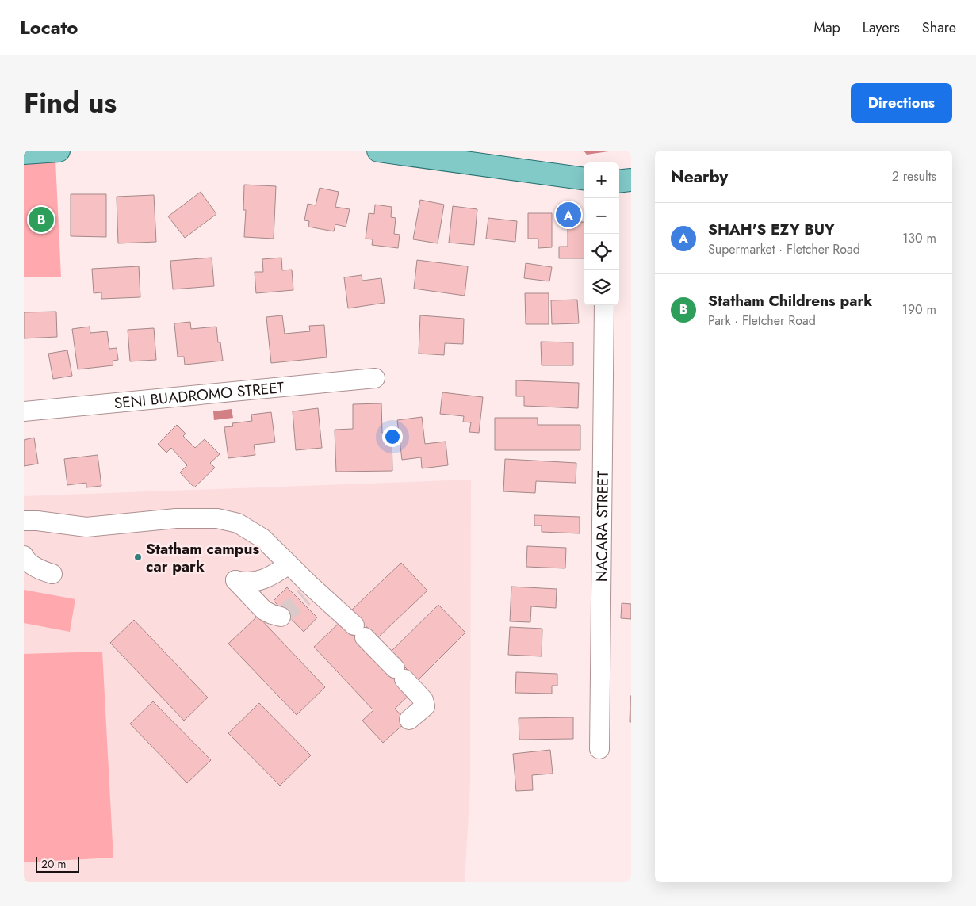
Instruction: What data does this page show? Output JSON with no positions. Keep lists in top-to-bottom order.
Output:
{
  "streets": {
    "street": ["SENI BUADROMO STREET", "NACARA STREET"]
  },
  "places": ["Statham campus car park"],
  "scale_bar": "20 m",
  "page": {
    "header": "Locato",
    "nav": ["Map", "Layers", "Share"],
    "title": "Find us",
    "buttons": "Directions",
    "heading": ["Nearby", "2 results"],
    "map_buttons": ["+", "−"],
    "pins": ["A", "B"],
    "list": [
      {
        "mark": "A",
        "name": "SHAH'S EZY BUY",
        "note": "Supermarket · Fletcher Road",
        "value": "130 m"
      },
      {
        "mark": "B",
        "name": "Statham Childrens park",
        "note": "Park · Fletcher Road",
        "value": "190 m"
      }
    ],
    "scale": "20 m"
  }
}
